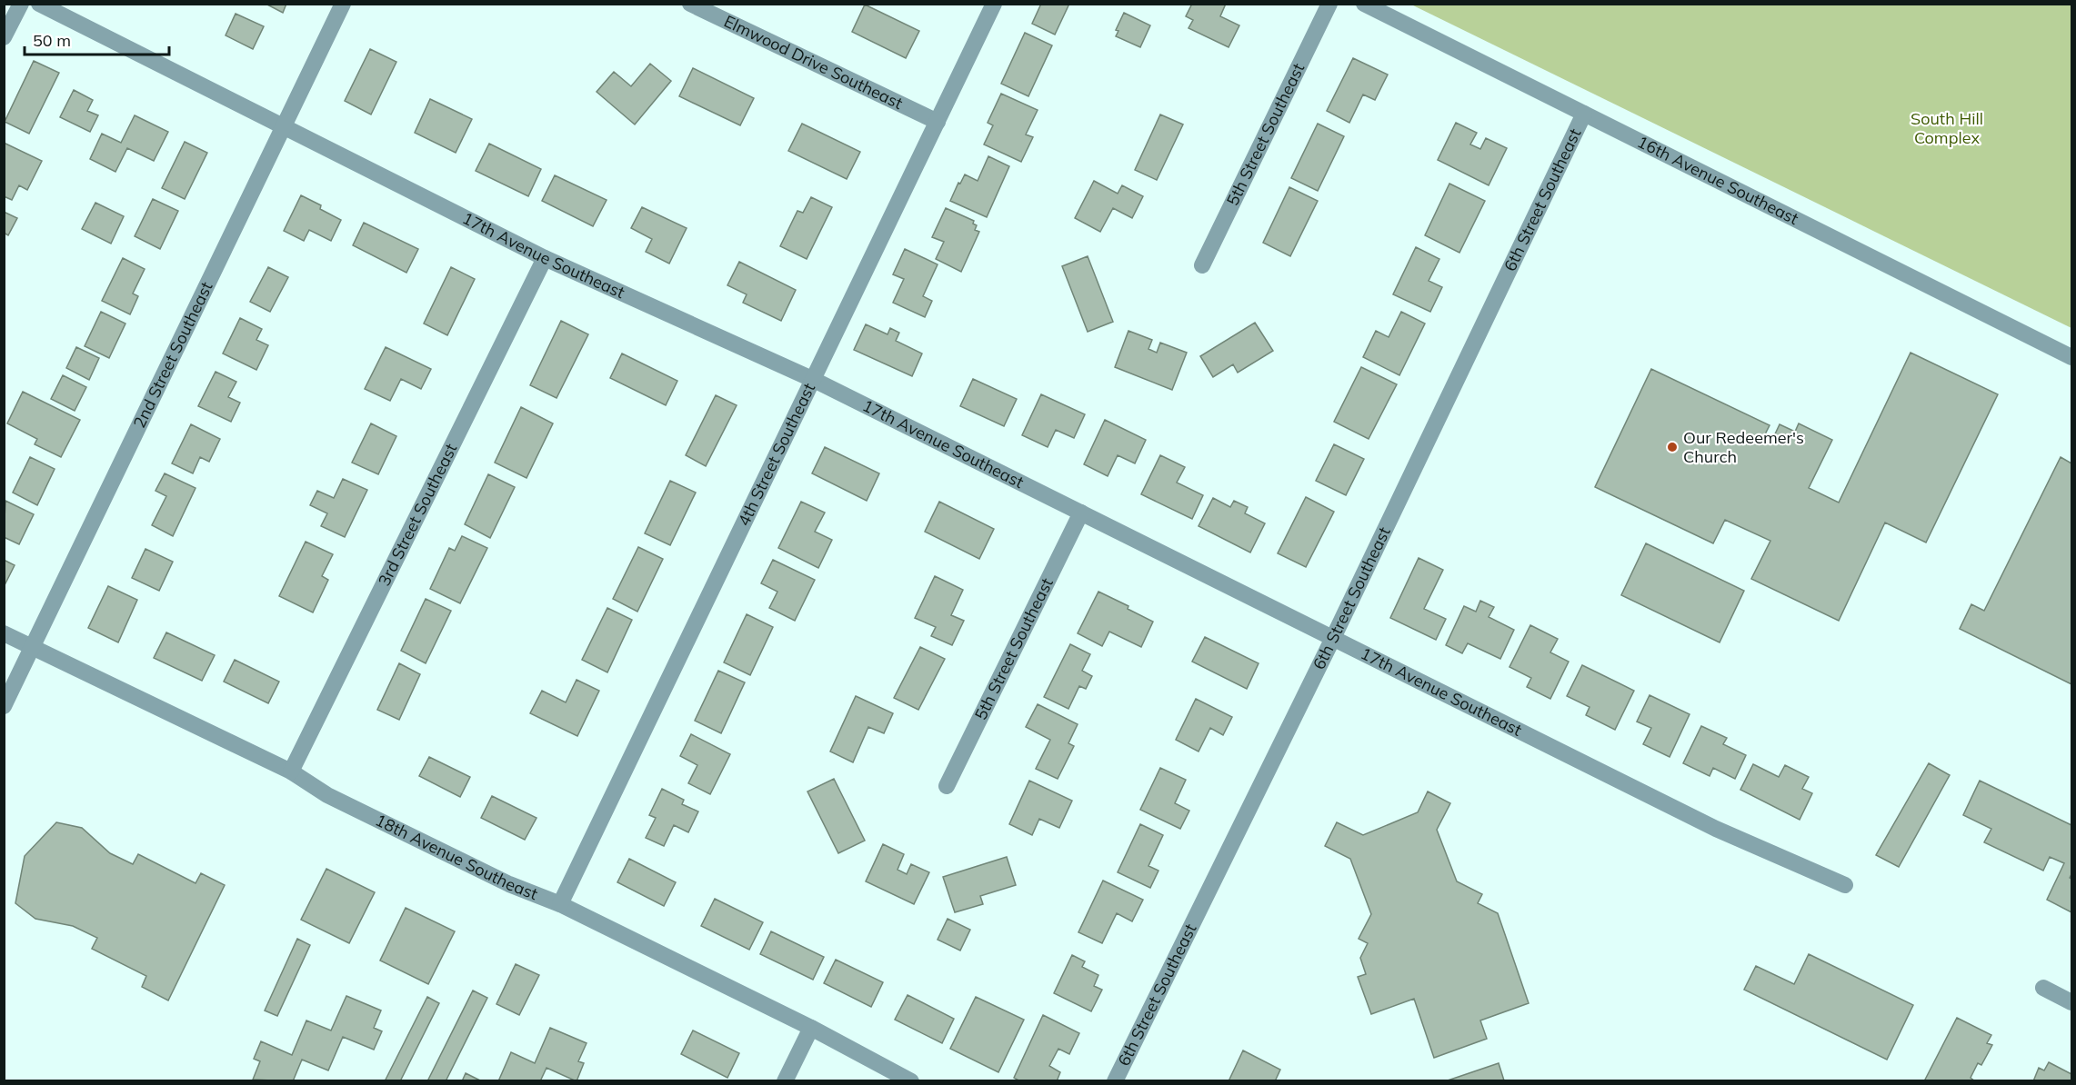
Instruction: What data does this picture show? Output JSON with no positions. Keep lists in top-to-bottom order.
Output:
{
  "streets": {
    "street": [
      "Elmwood Drive Southeast",
      "5th Street Southeast",
      "16th Avenue Southeast",
      "6th Street Southeast",
      "17th Avenue Southeast",
      "2nd Street Southeast",
      "4th Street Southeast",
      "3rd Street Southeast",
      "18th Avenue Southeast"
    ]
  },
  "crossings": [
    ["Elmwood Drive Southeast", "4th Street Southeast"],
    ["5th Street Southeast", "17th Avenue Southeast"],
    ["16th Avenue Southeast", "6th Street Southeast"],
    ["6th Street Southeast", "17th Avenue Southeast"],
    ["17th Avenue Southeast", "2nd Street Southeast"],
    ["17th Avenue Southeast", "4th Street Southeast"],
    ["17th Avenue Southeast", "3rd Street Southeast"],
    ["2nd Street Southeast", "18th Avenue Southeast"],
    ["4th Street Southeast", "18th Avenue Southeast"],
    ["3rd Street Southeast", "18th Avenue Southeast"]
  ],
  "parks": ["South Hill Complex"],
  "places": ["Our Redeemer's Church"],
  "scale_bar": "50 m"
}
